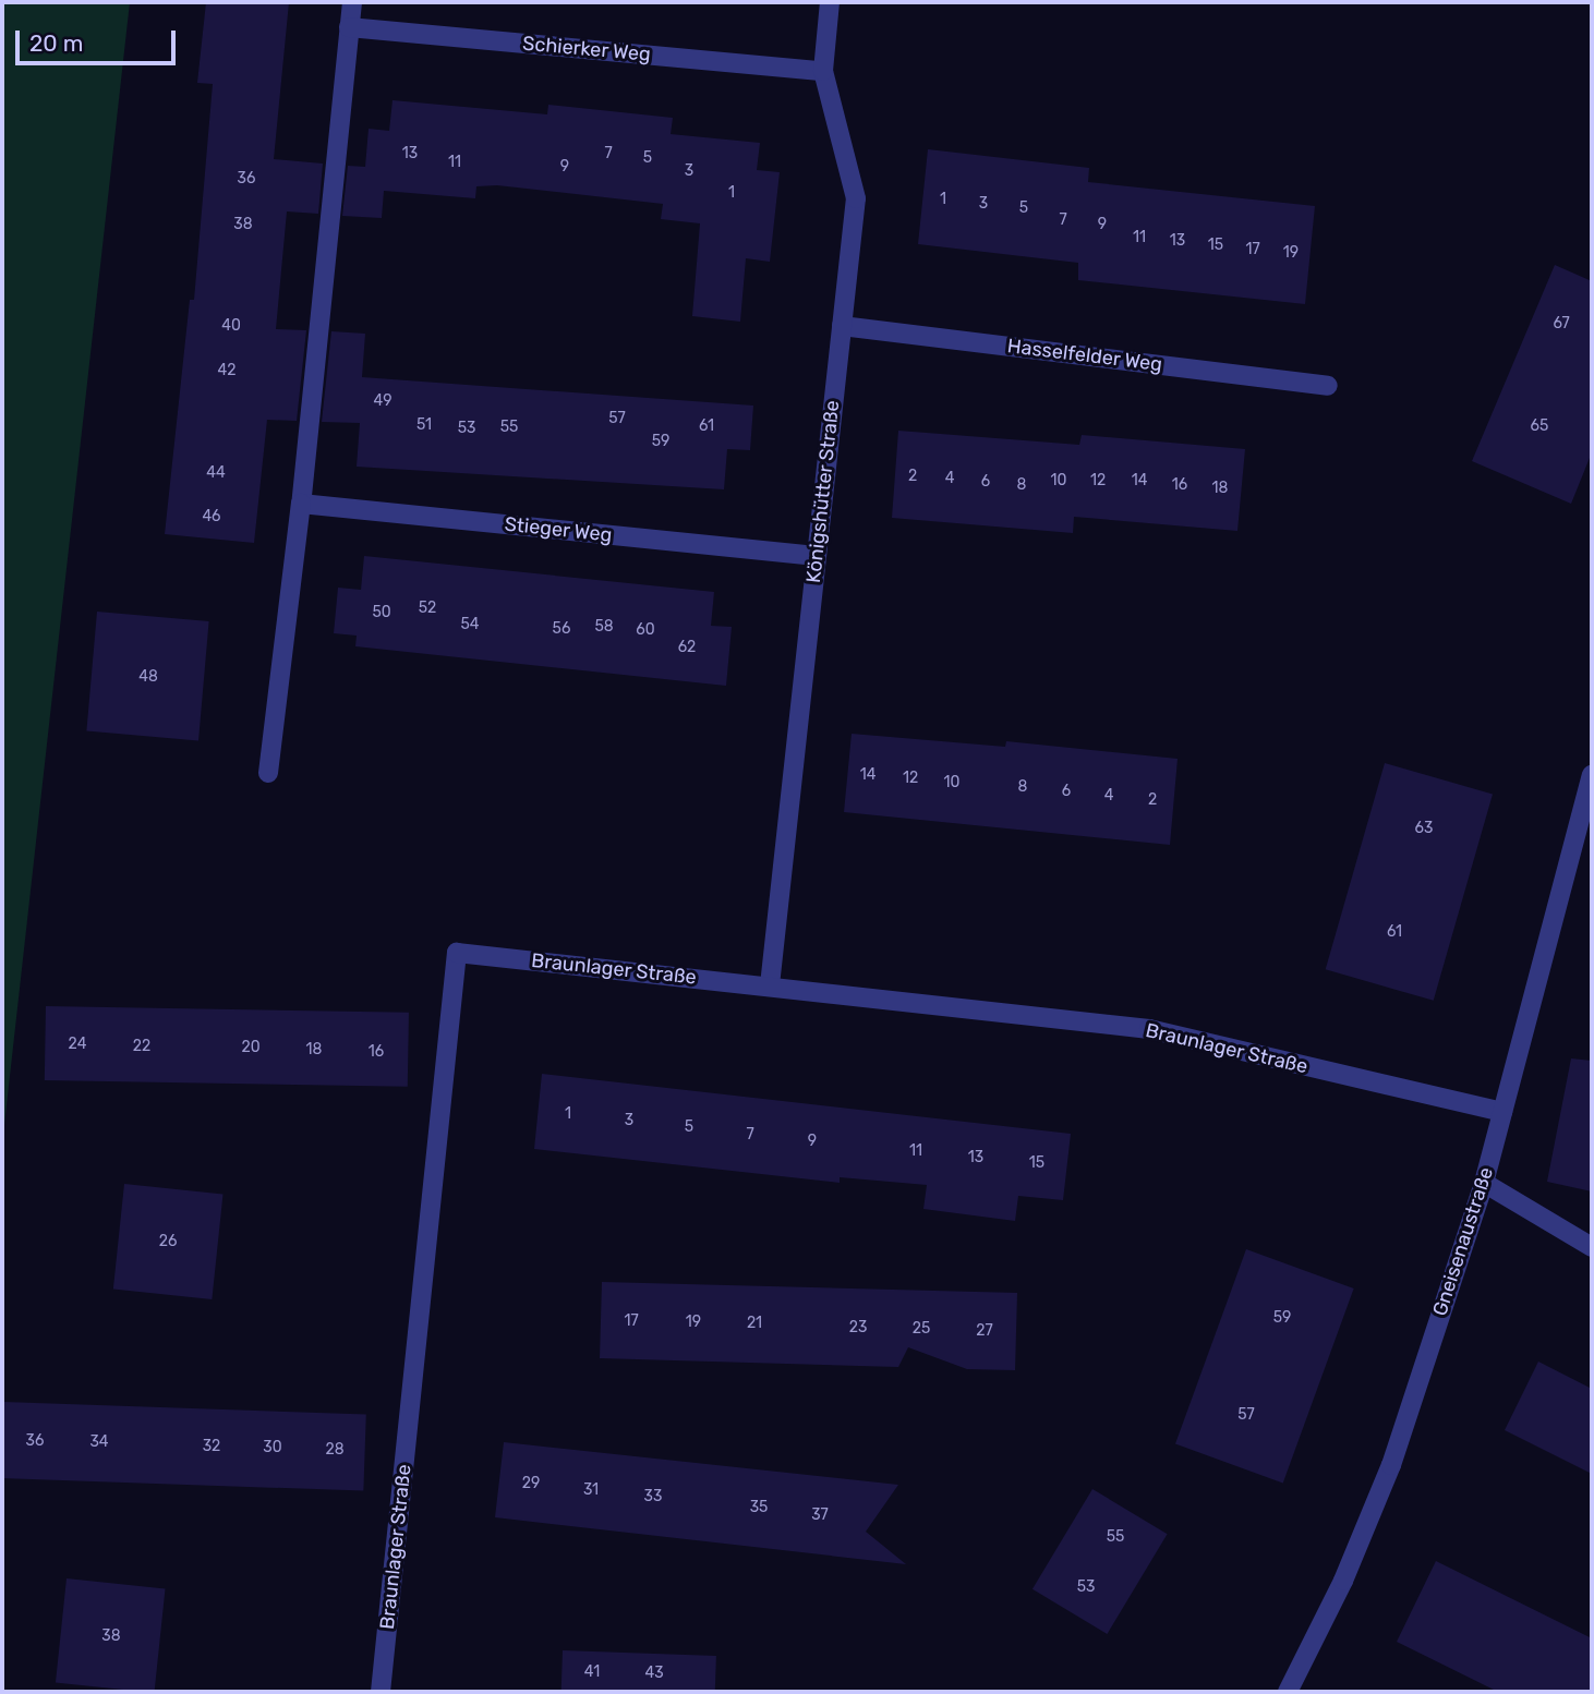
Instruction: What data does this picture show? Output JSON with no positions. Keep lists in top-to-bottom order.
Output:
{
  "streets": {
    "street": [
      "Schierker Weg",
      "Hasselfelder Weg",
      "Königshütter Straße",
      "Stieger Weg",
      "Braunlager Straße",
      "Gneisenaustraße"
    ]
  },
  "crossings": [
    ["Schierker Weg", "Königshütter Straße"],
    ["Hasselfelder Weg", "Königshütter Straße"],
    ["Königshütter Straße", "Stieger Weg"],
    ["Königshütter Straße", "Braunlager Straße"],
    ["Braunlager Straße", "Gneisenaustraße"]
  ],
  "house_numbers": [
    "13",
    "7",
    "5",
    "11",
    "9",
    "3",
    "36",
    "1",
    "1",
    "3",
    "5",
    "7",
    "38",
    "9",
    "11",
    "13",
    "15",
    "17",
    "19",
    "67",
    "40",
    "42",
    "49",
    "57",
    "51",
    "61",
    "65",
    "55",
    "53",
    "59",
    "44",
    "2",
    "4",
    "10",
    "12",
    "14",
    "6",
    "8",
    "16",
    "18",
    "46",
    "52",
    "50",
    "54",
    "58",
    "56",
    "60",
    "62",
    "48",
    "14",
    "12",
    "10",
    "8",
    "6",
    "4",
    "2",
    "63",
    "61",
    "24",
    "22",
    "20",
    "18",
    "16",
    "1",
    "3",
    "5",
    "7",
    "9",
    "11",
    "13",
    "15",
    "26",
    "59",
    "17",
    "19",
    "21",
    "23",
    "25",
    "27",
    "57",
    "36",
    "34",
    "32",
    "30",
    "28",
    "29",
    "31",
    "33",
    "35",
    "37",
    "55",
    "53",
    "38",
    "41",
    "43"
  ],
  "scale_bar": "20 m"
}
